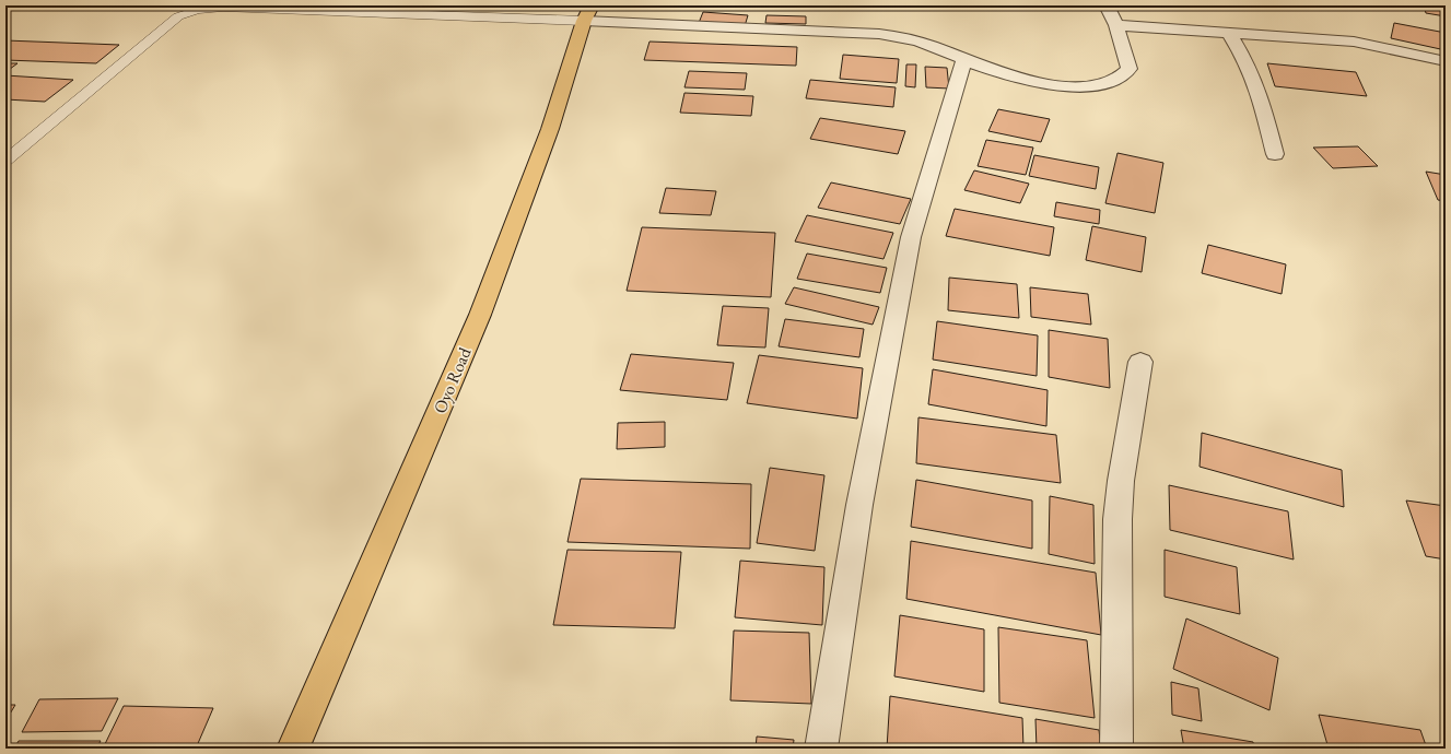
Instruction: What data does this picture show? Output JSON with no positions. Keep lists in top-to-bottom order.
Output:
{
  "streets": {
    "highway": ["Oyo Road"]
  }
}
